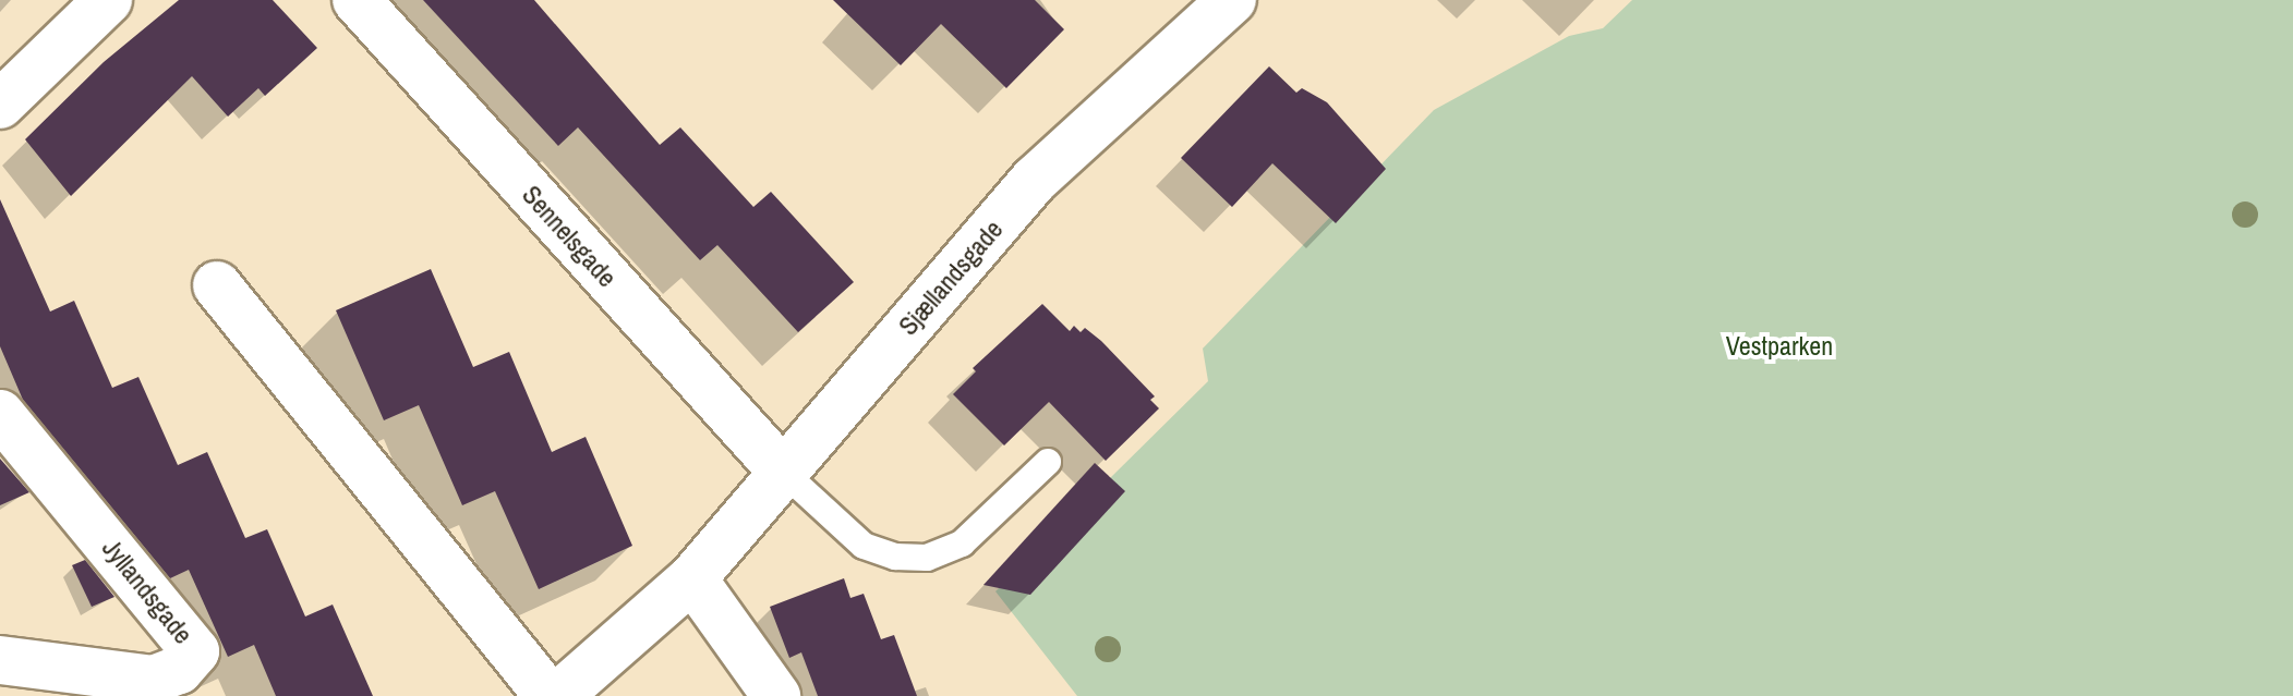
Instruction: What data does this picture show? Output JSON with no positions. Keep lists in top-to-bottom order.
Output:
{
  "streets": {
    "street": ["Sennelsgade", "Sjællandsgade", "Jyllandsgade"]
  },
  "crossings": [
    ["Sennelsgade", "Sjællandsgade"]
  ],
  "parks": ["Vestparken"]
}
